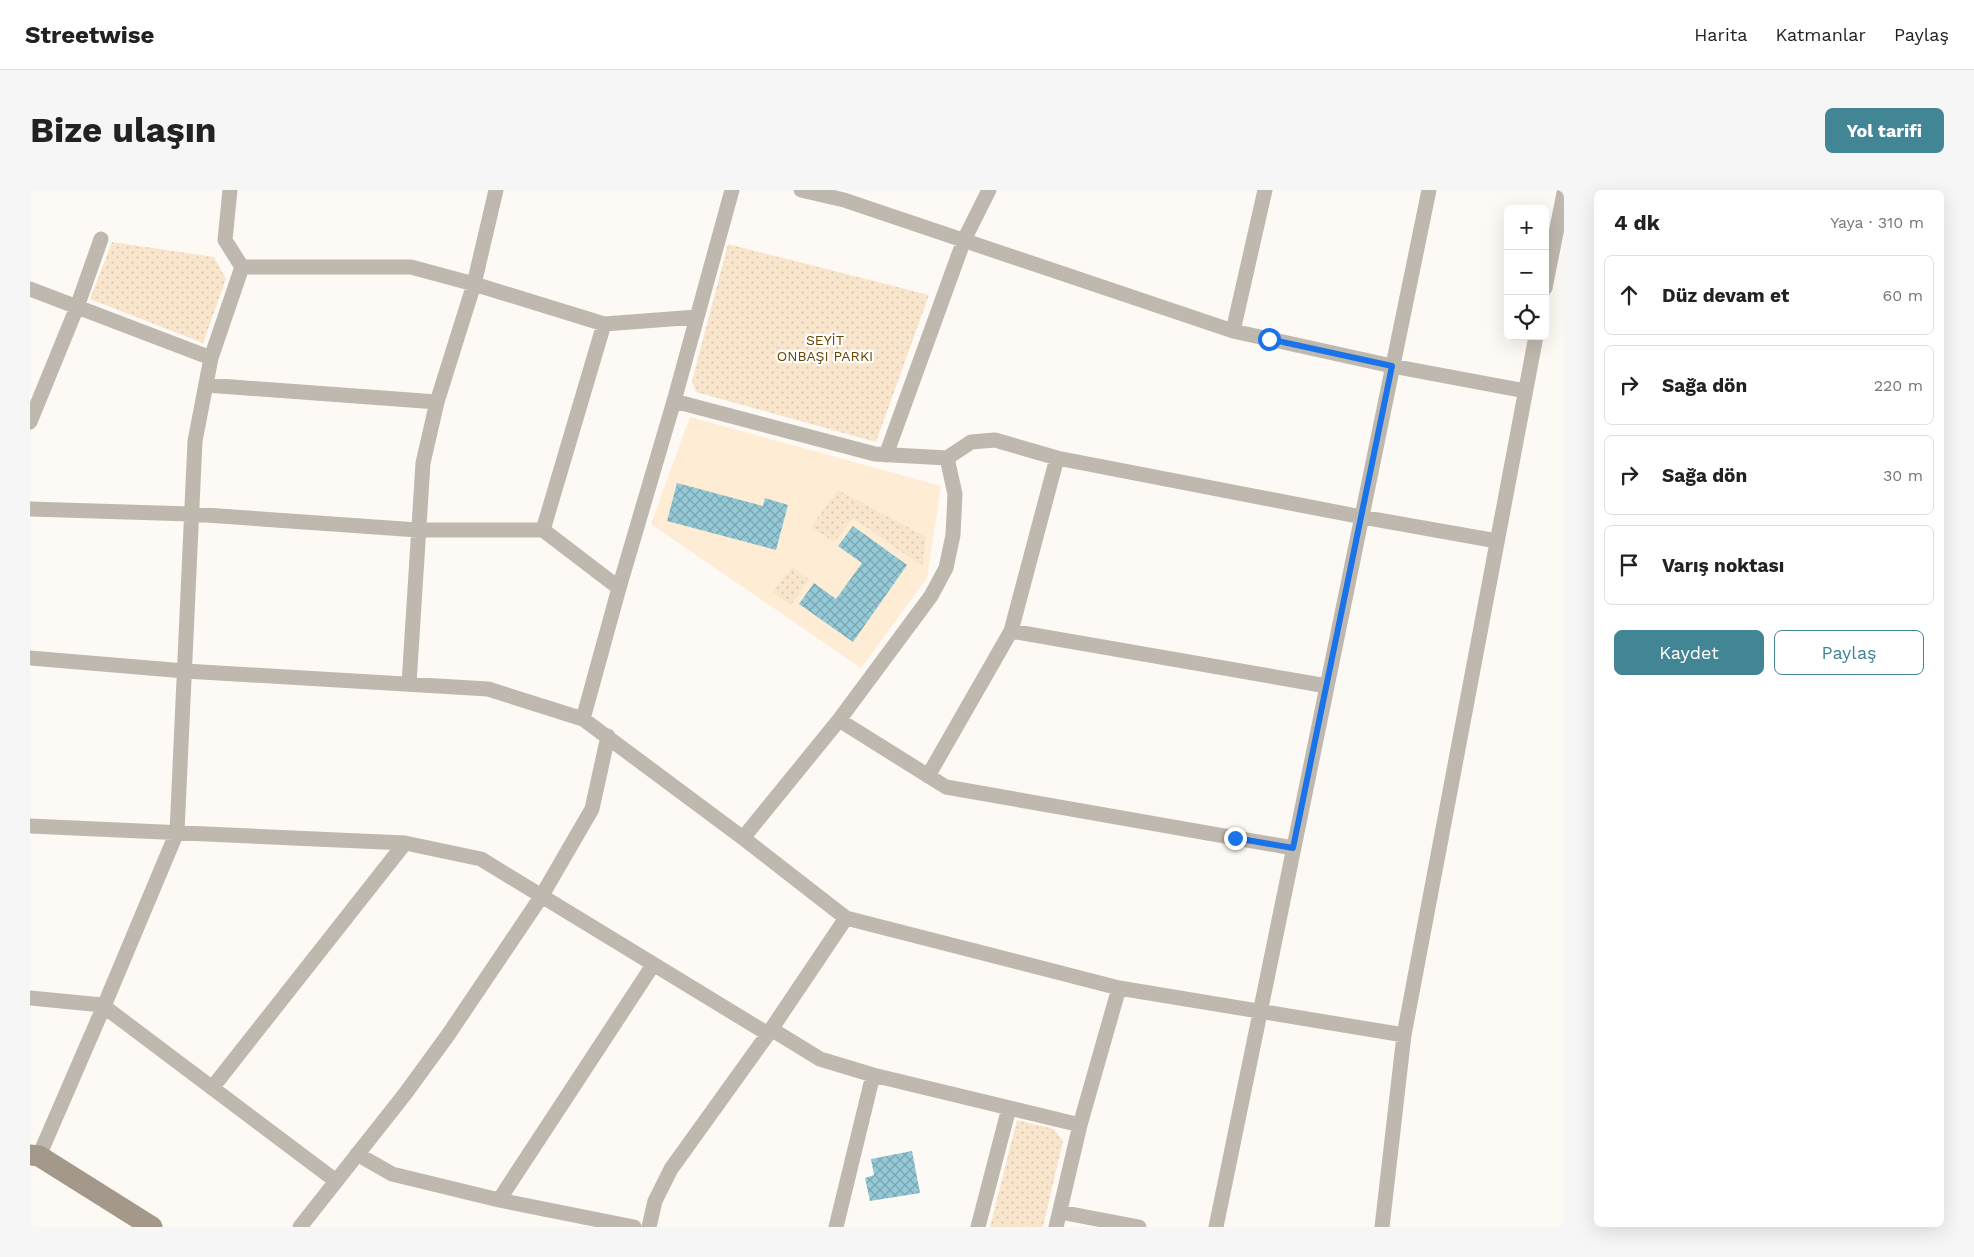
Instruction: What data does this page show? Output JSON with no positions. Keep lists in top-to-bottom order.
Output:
{
  "parks": ["SEYİT ONBAŞI PARKI"],
  "page": {
    "header": "Streetwise",
    "nav": ["Harita", "Katmanlar", "Paylaş"],
    "buttons": [
      "Yol tarifi",
      ["Kaydet", "Paylaş"]
    ],
    "title": "Bize ulaşın",
    "heading": ["4 dk", "Yaya · 310 m"],
    "map_buttons": ["+", "−"],
    "list": [
      ["Düz devam et", "60 m"],
      ["Sağa dön", "220 m"],
      ["Sağa dön", "30 m"],
      "Varış noktası"
    ]
  }
}
